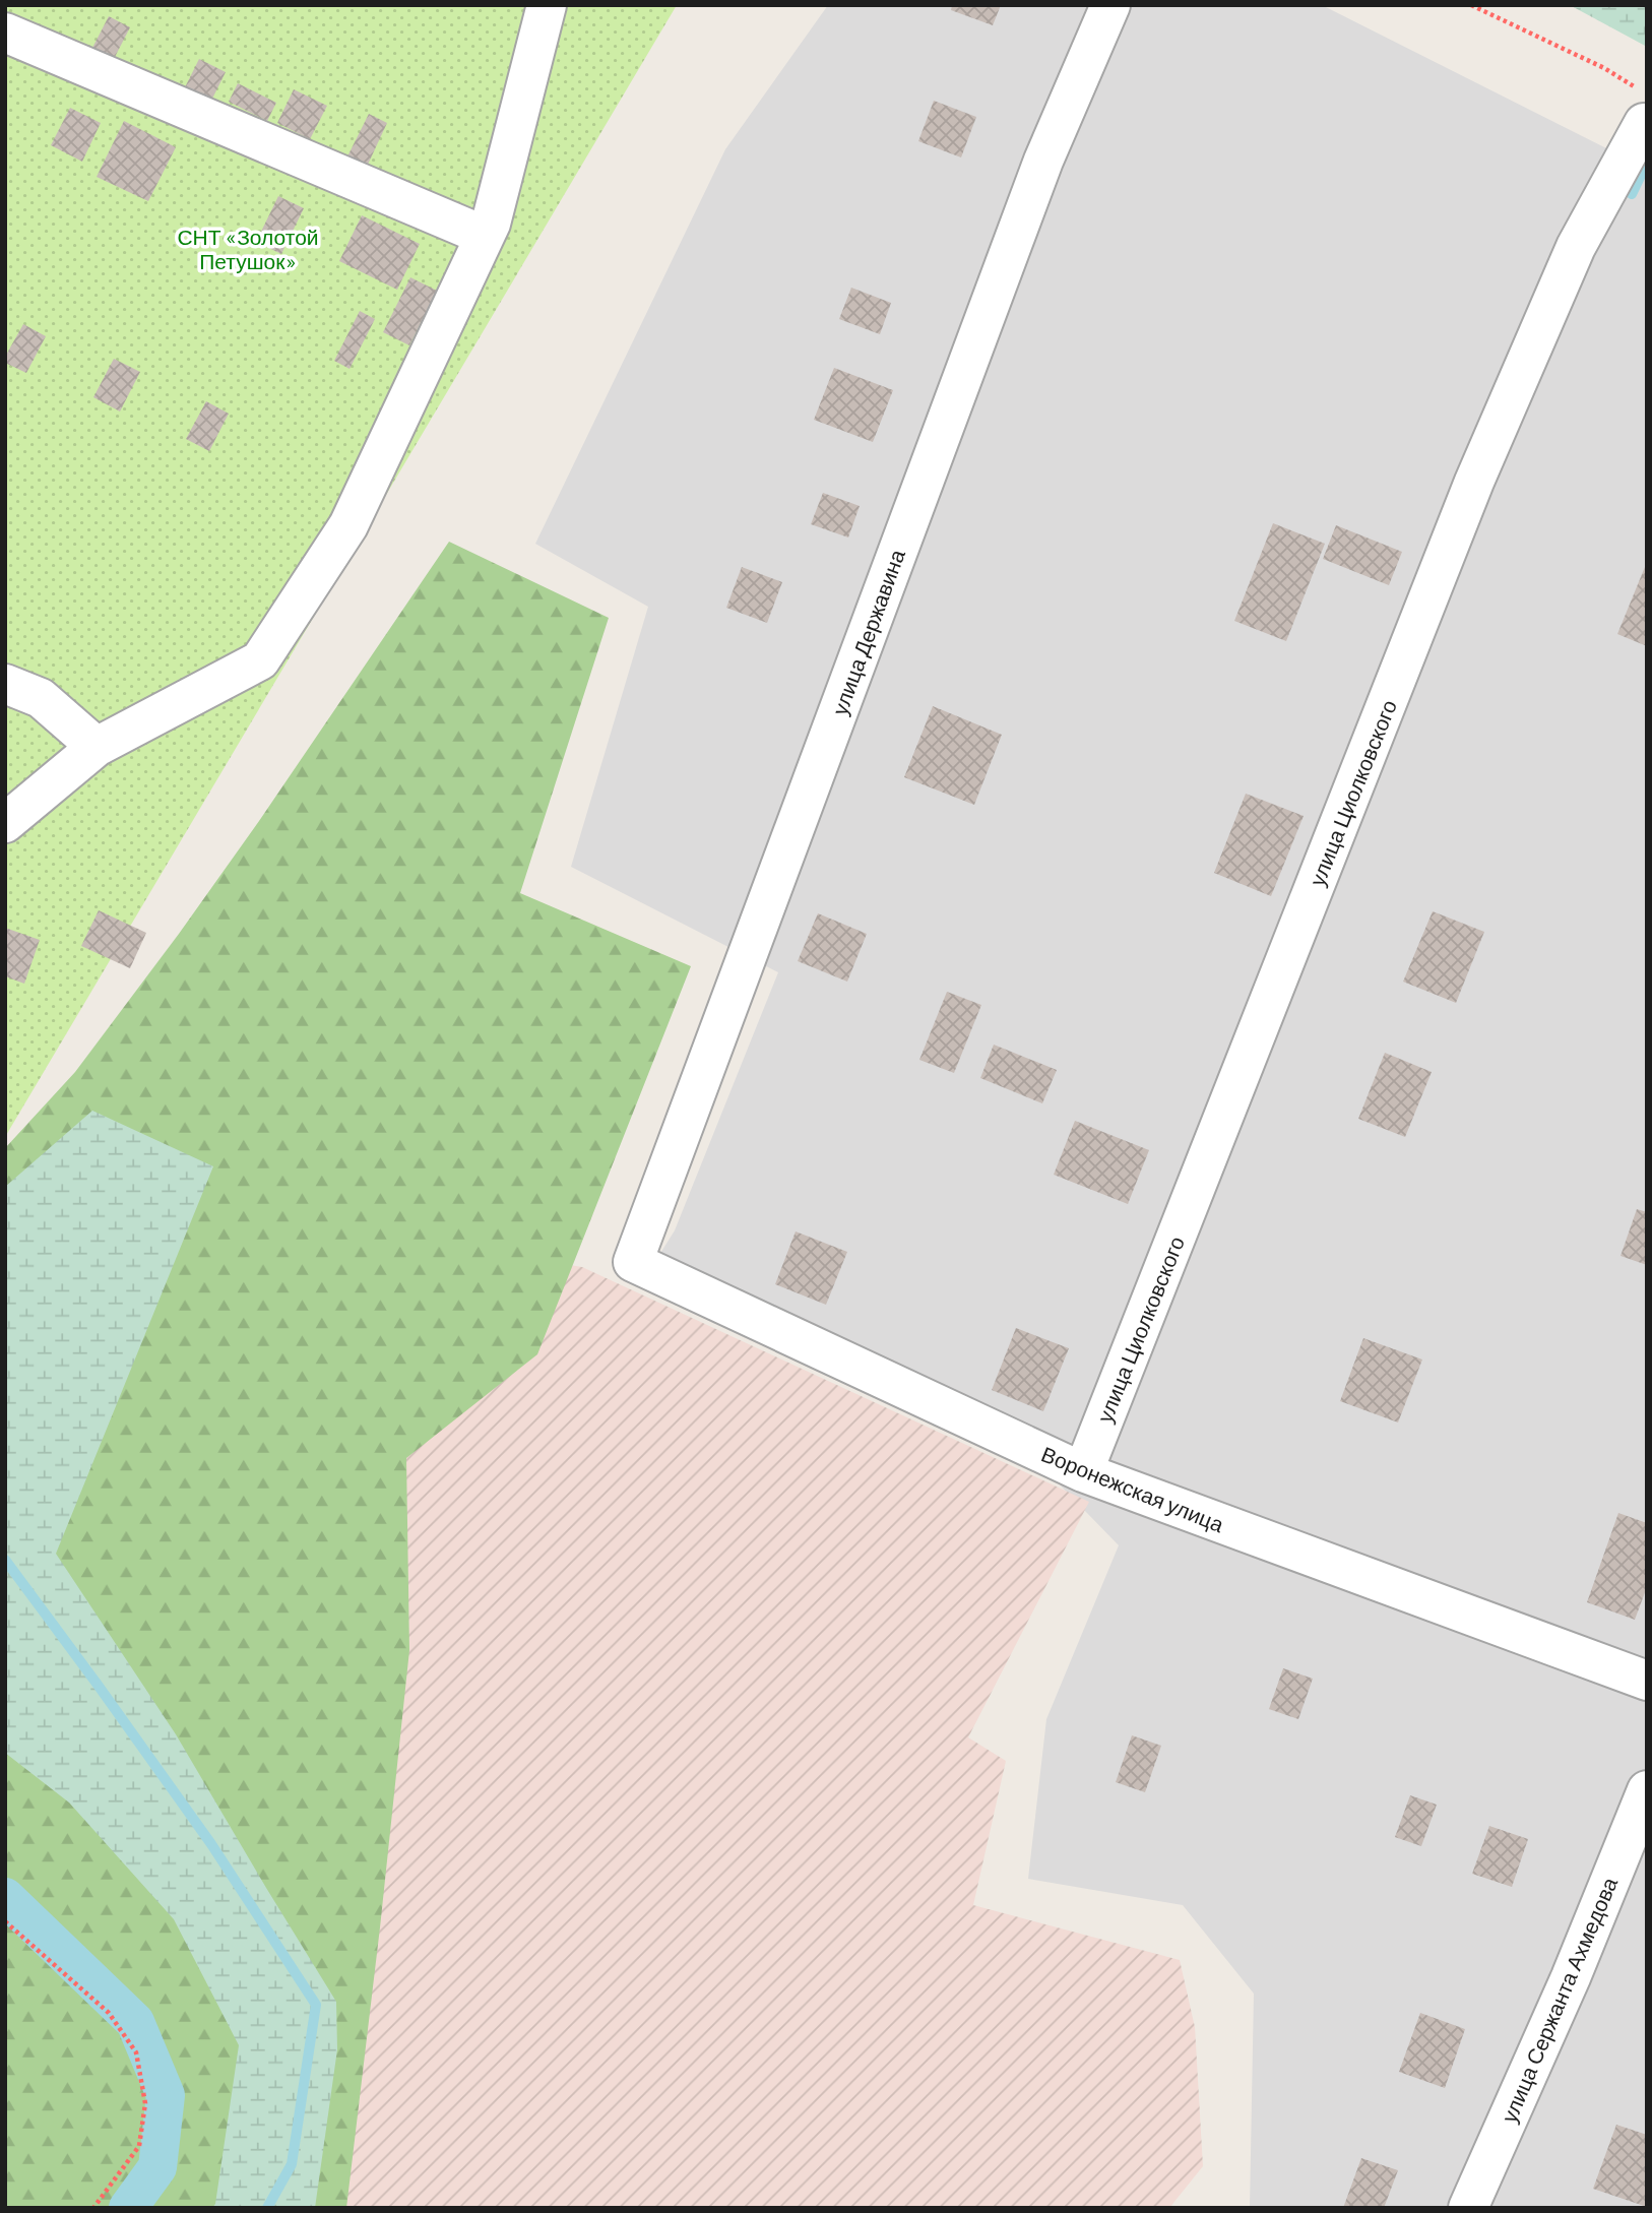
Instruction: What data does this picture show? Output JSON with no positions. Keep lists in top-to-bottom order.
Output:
{
  "streets": {
    "street": [
      "улица Державина",
      "улица Циолковского",
      "Воронежская улица",
      "улица Сержанта Ахмедова"
    ]
  },
  "crossings": [
    ["улица Державина", "Воронежская улица"],
    ["улица Циолковского", "Воронежская улица"]
  ],
  "parks": ["СНТ «Золотой Петушок»"]
}
